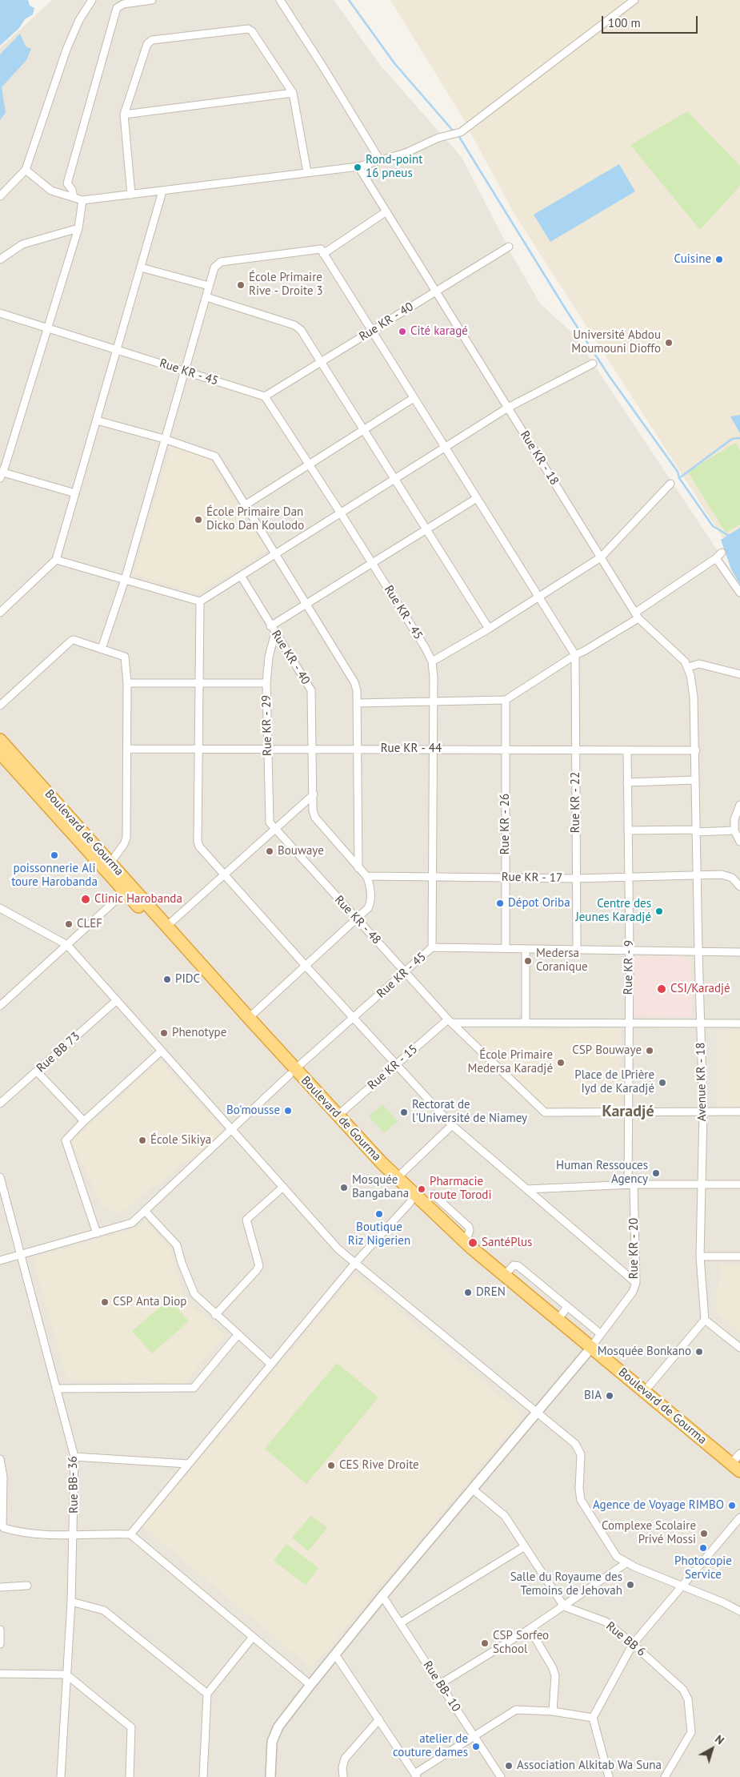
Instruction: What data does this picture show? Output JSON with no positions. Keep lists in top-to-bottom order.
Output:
{
  "streets": {
    "highway": ["Boulevard de Gourma"],
    "street": [
      "Rue KR - 40",
      "Rue KR - 45",
      "Rue KR - 18",
      "Rue KR - 29",
      "Rue KR - 44",
      "Rue KR - 22",
      "Rue KR - 26",
      "Rue KR - 17",
      "Rue KR - 48",
      "Rue KR - 9",
      "Rue BB 73",
      "Rue KR - 15",
      "Avenue KR - 18",
      "Rue KR - 20",
      "Rue BB- 36",
      "Rue BB 6",
      "Rue BB- 10"
    ]
  },
  "crossings": [
    ["Rue KR - 40", "Rue KR - 45"],
    ["Rue KR - 40", "Rue KR - 18"],
    ["Rue KR - 40", "Rue KR - 29"],
    ["Rue KR - 40", "Rue KR - 44"],
    ["Rue KR - 40", "Rue KR - 17"],
    ["Rue KR - 45", "Rue KR - 44"],
    ["Rue KR - 45", "Boulevard de Gourma"],
    ["Rue KR - 45", "Rue KR - 17"],
    ["Rue KR - 45", "Rue KR - 48"],
    ["Rue KR - 45", "Rue BB- 36"],
    ["Rue KR - 29", "Rue KR - 44"],
    ["Rue KR - 29", "Rue KR - 48"],
    ["Rue KR - 44", "Rue KR - 22"],
    ["Rue KR - 44", "Rue KR - 26"],
    ["Rue KR - 44", "Rue KR - 9"],
    ["Rue KR - 44", "Avenue KR - 18"],
    ["Rue KR - 22", "Rue KR - 17"],
    ["Rue KR - 26", "Rue KR - 17"],
    ["Boulevard de Gourma", "Rue KR - 15"],
    ["Boulevard de Gourma", "Rue KR - 20"],
    ["Rue KR - 17", "Rue KR - 9"],
    ["Rue KR - 17", "Avenue KR - 18"],
    ["Rue KR - 48", "Rue KR - 9"],
    ["Rue KR - 48", "Rue KR - 15"],
    ["Rue KR - 48", "Avenue KR - 18"],
    ["Rue KR - 9", "Rue KR - 20"]
  ],
  "districts": ["Karadjé"],
  "places": [
    "Rond-point 16 pneus",
    "Cuisine",
    "École Primaire Rive - Droite 3",
    "Cité karagé",
    "Université Abdou Moumouni Dioffo",
    "École Primaire Dan Dicko Dan Koulodo",
    "Bouwaye",
    "poissonnerie Ali toure Harobanda",
    "Clinic Harobanda",
    "Dépot Oriba",
    "Centre des Jeunes Karadjé",
    "CLEF",
    "Medersa Coranique",
    "PIDC",
    "CSI/Karadjé",
    "Phenotype",
    "CSP Bouwaye",
    "École Primaire Medersa Karadjé",
    "Place de lPrière Iyd de Karadjé",
    "Bo'mousse",
    "Rectorat de l'Université de Niamey",
    "École Sikiya",
    "Human Ressouces Agency",
    "Mosquée Bangabana",
    "Pharmacie route Torodi",
    "Boutique Riz Nigerien",
    "SantéPlus",
    "DREN",
    "CSP Anta Diop",
    "Mosquée Bonkano",
    "BIA",
    "CES Rive Droite",
    "Agence de Voyage RIMBO",
    "Complexe Scolaire Privé Mossi",
    "Photocopie Service",
    "Salle du Royaume des Temoins de Jehovah",
    "CSP Sorfeo School",
    "atelier de couture dames",
    "Association Alkitab Wa Suna"
  ],
  "scale_bar": "100 m",
  "north": "top right"
}
